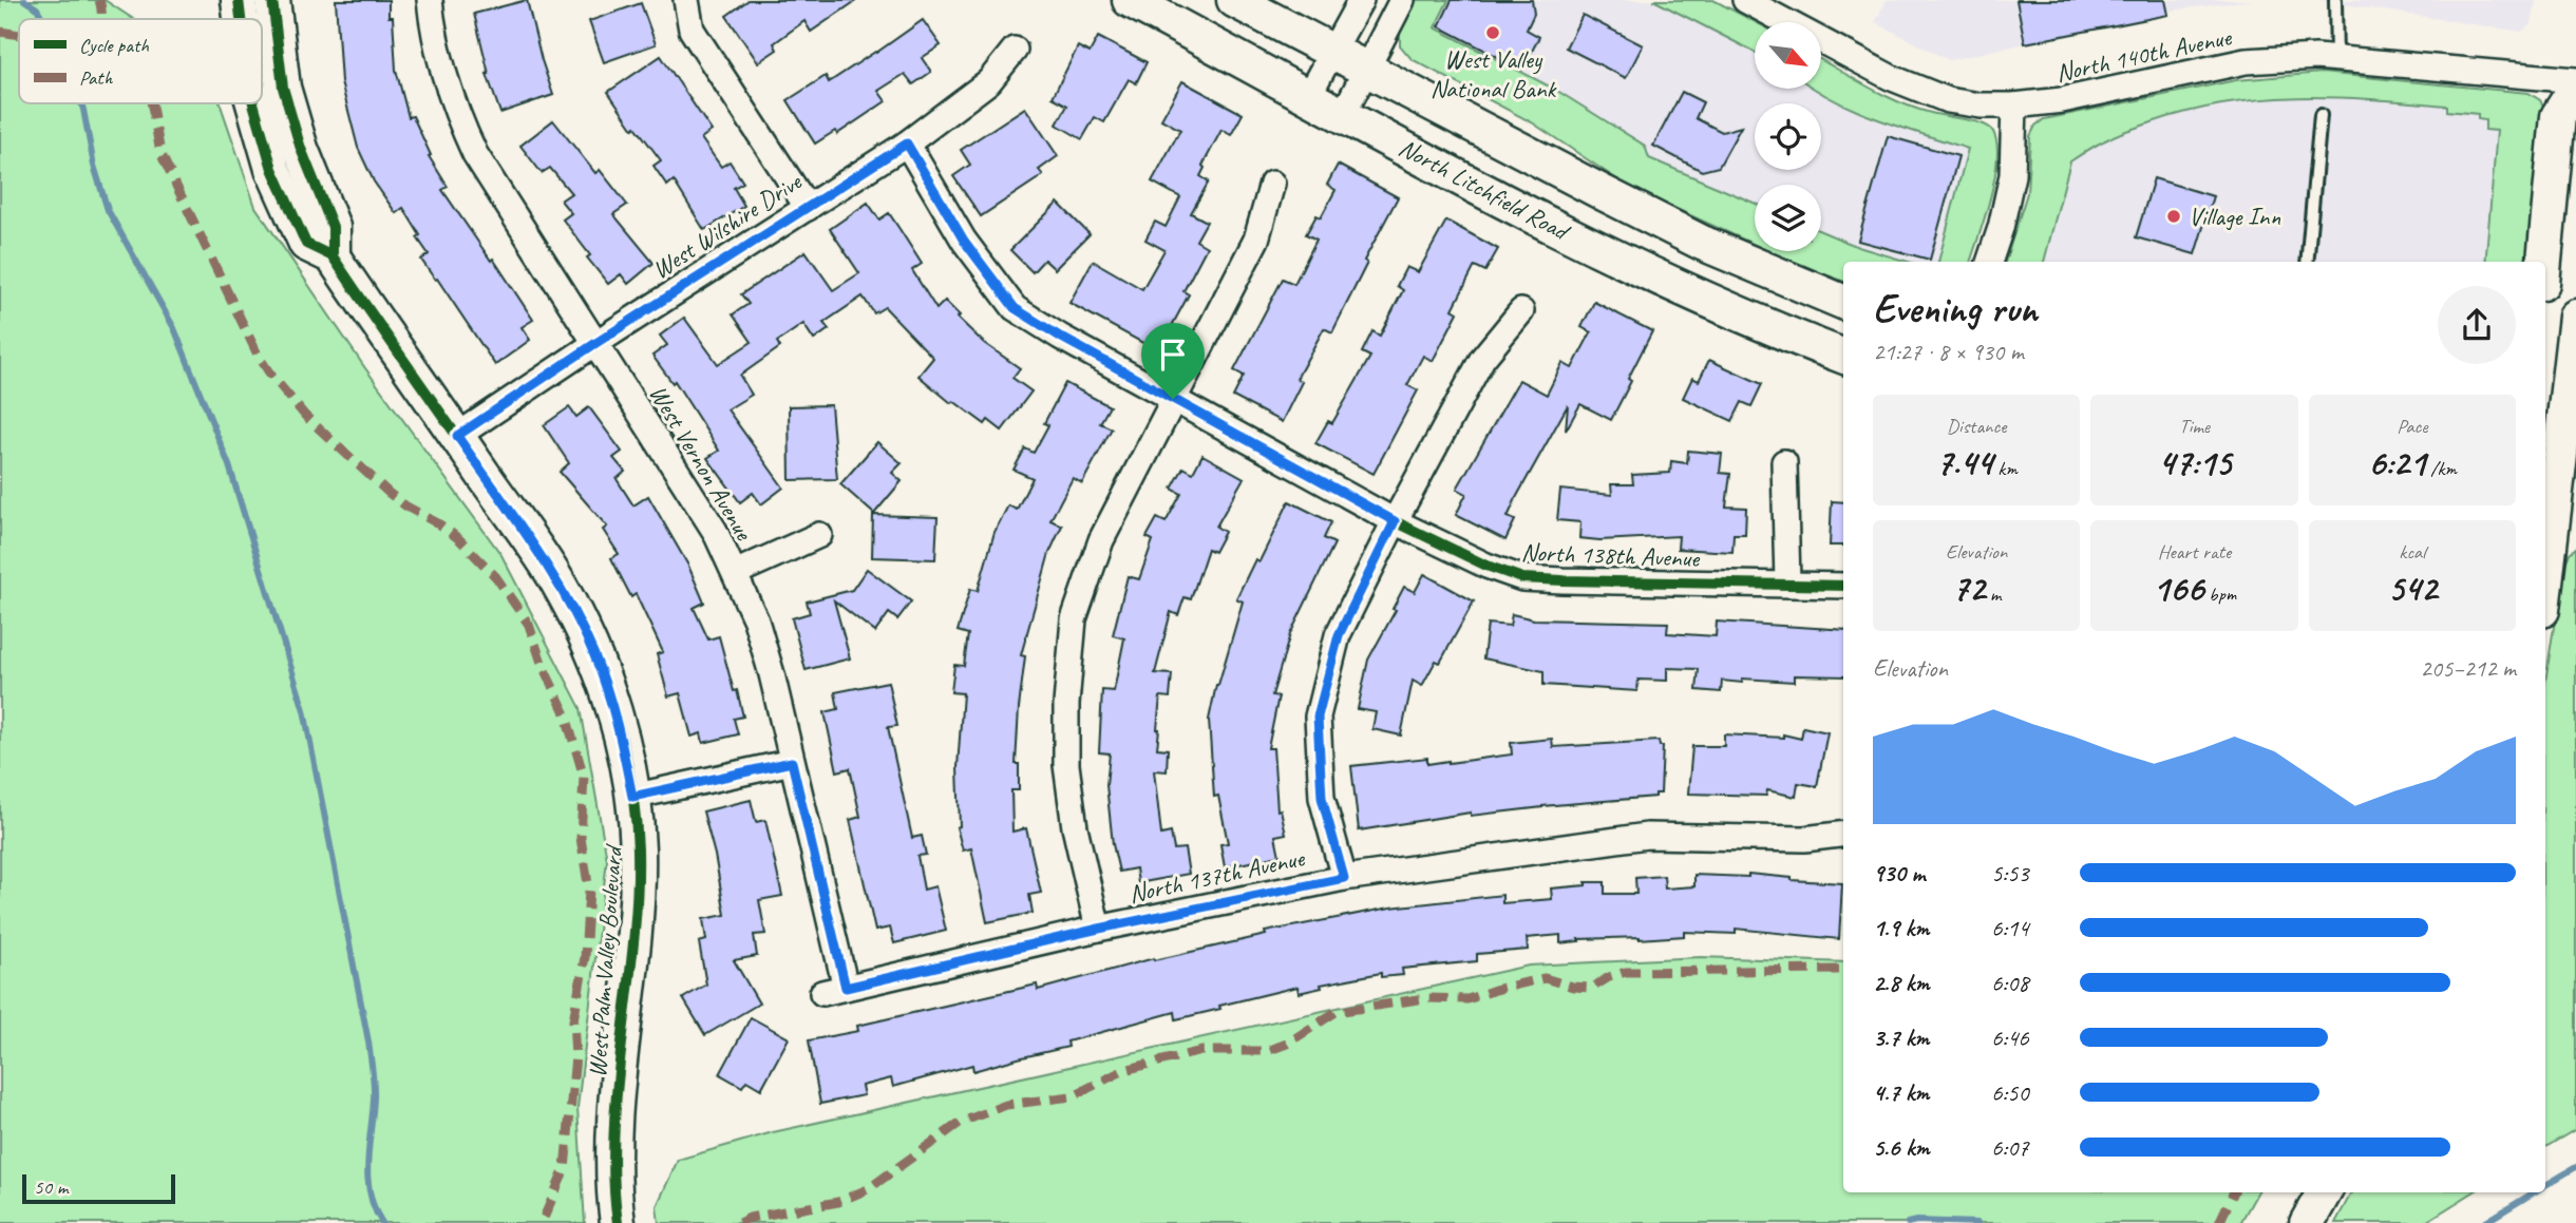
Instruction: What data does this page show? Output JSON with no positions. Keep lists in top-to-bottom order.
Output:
{
  "streets": {
    "main road": ["North Litchfield Road", "West Palm Valley Boulevard"],
    "street": [
      "North 140th Avenue",
      "West Wilshire Drive",
      "West Vernon Avenue",
      "North 138th Avenue",
      "North 137th Avenue"
    ]
  },
  "crossings": [
    ["West Wilshire Drive", "West Vernon Avenue"],
    ["West Wilshire Drive", "North 138th Avenue"],
    ["West Wilshire Drive", "West Palm Valley Boulevard"],
    ["West Vernon Avenue", "North 137th Avenue"]
  ],
  "places": ["West Valley National Bank", "Village Inn"],
  "legend": ["Cycle path", "Path"],
  "scale_bar": "50 m",
  "north": "bottom right",
  "page": {
    "heading": ["Evening run", "21:27 · 8 × 930 m"],
    "stats": [
      ["Distance", "7.44 km"],
      ["Time", "47:15"],
      ["Pace", "6:21 /km"],
      ["Elevation", "72 m"],
      ["Heart rate", "166 bpm"],
      ["kcal", "542"]
    ],
    "chart": ["Elevation", "205–212 m"],
    "list": [
      {
        "name": "930 m",
        "note": "5:53"
      },
      {
        "name": "1.9 km",
        "note": "6:14"
      },
      {
        "name": "2.8 km",
        "note": "6:08"
      },
      {
        "name": "3.7 km",
        "note": "6:46"
      },
      {
        "name": "4.7 km",
        "note": "6:50"
      },
      {
        "name": "5.6 km",
        "note": "6:07"
      }
    ],
    "scale": "50 m"
  }
}
